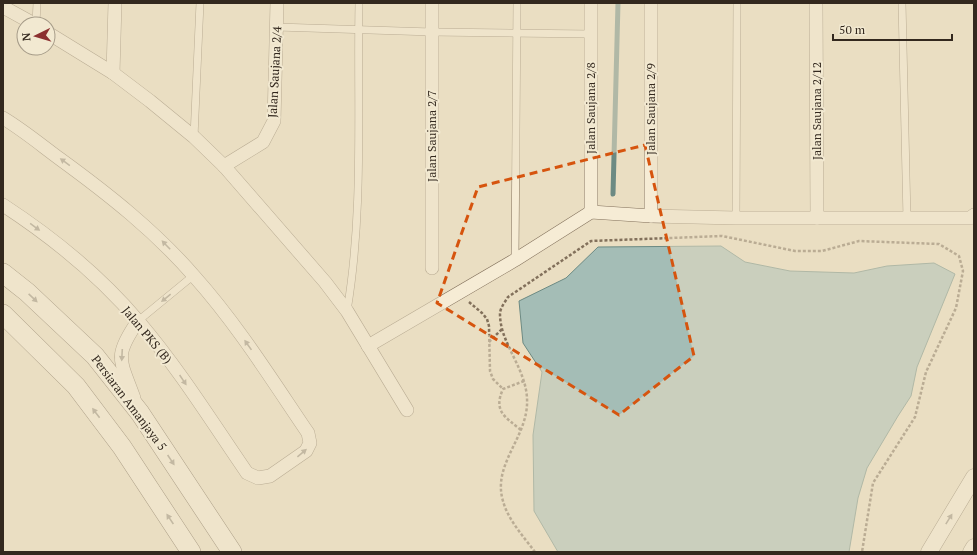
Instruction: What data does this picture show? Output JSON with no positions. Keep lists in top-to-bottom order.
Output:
{
  "streets": {
    "main road": ["Persiaran Amanjaya 5"],
    "street": [
      "Jalan Saujana 2/4",
      "Jalan Saujana 2/8",
      "Jalan Saujana 2/9",
      "Jalan Saujana 2/12",
      "Jalan Saujana 2/7",
      "Jalan PKS (B)"
    ]
  },
  "scale_bar": "50 m",
  "north": "left"
}
